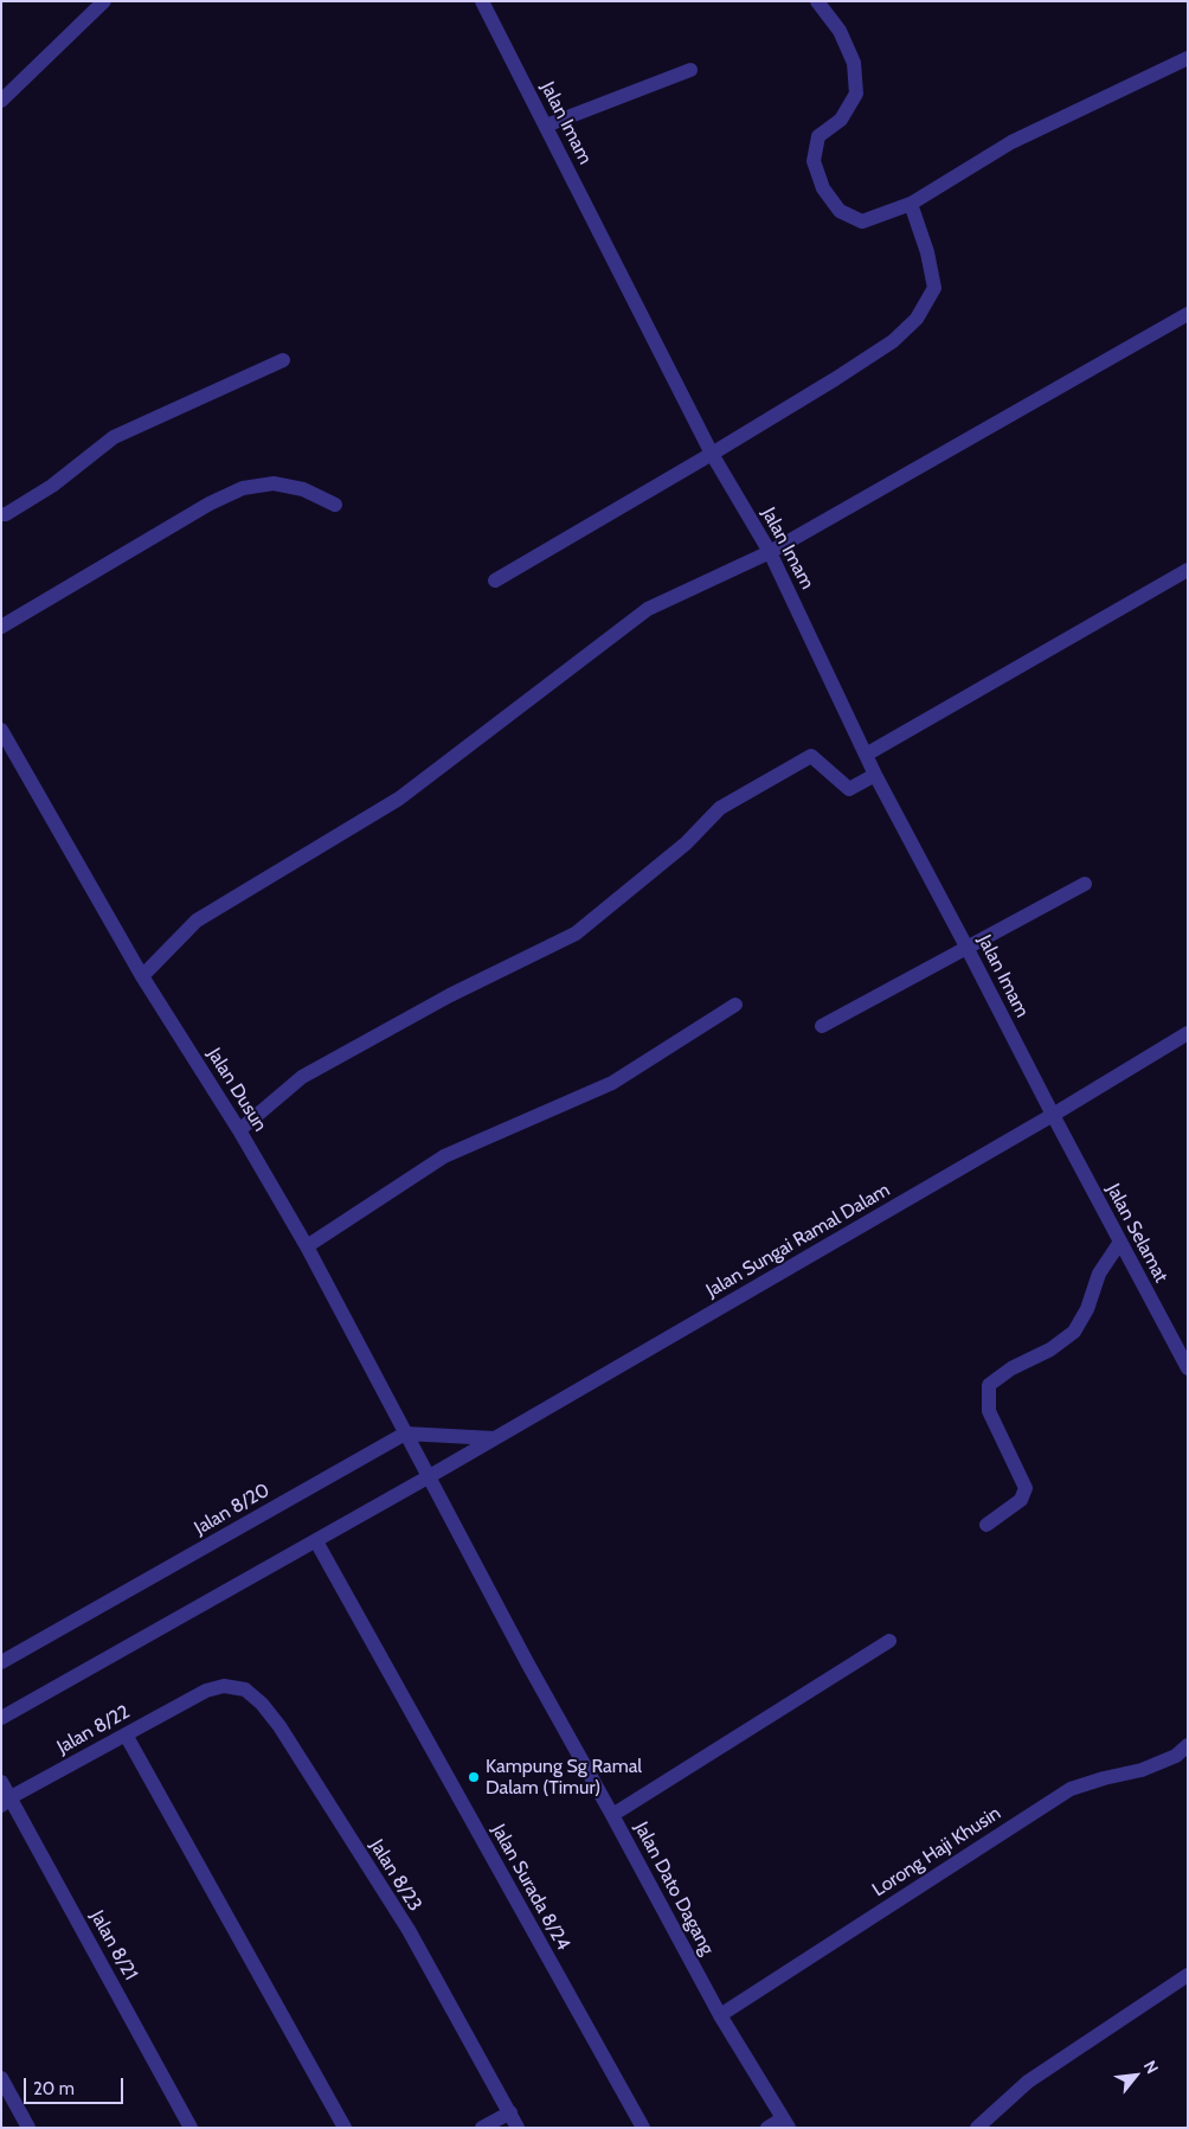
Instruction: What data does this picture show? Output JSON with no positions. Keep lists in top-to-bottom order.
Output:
{
  "streets": {
    "street": [
      "Jalan Imam",
      "Jalan Dusun",
      "Jalan Selamat",
      "Jalan Sungai Ramal Dalam",
      "Jalan 8/20",
      "Jalan 8/22",
      "Lorong Haji Khusin",
      "Jalan 8/23",
      "Jalan Surada 8/24",
      "Jalan Dato Dagang",
      "Jalan 8/21"
    ]
  },
  "crossings": [
    ["Jalan Imam", "Jalan Selamat"],
    ["Jalan Imam", "Jalan Sungai Ramal Dalam"],
    ["Jalan Dusun", "Jalan Sungai Ramal Dalam"],
    ["Jalan Dusun", "Jalan 8/20"],
    ["Jalan Dusun", "Jalan Dato Dagang"],
    ["Jalan Selamat", "Jalan Sungai Ramal Dalam"],
    ["Jalan Sungai Ramal Dalam", "Jalan Dato Dagang"],
    ["Jalan 8/22", "Jalan 8/23"],
    ["Jalan 8/22", "Jalan 8/21"],
    ["Lorong Haji Khusin", "Jalan Dato Dagang"]
  ],
  "places": ["Kampung Sg Ramal Dalam (Timur)"],
  "scale_bar": "20 m",
  "north": "top right"
}
